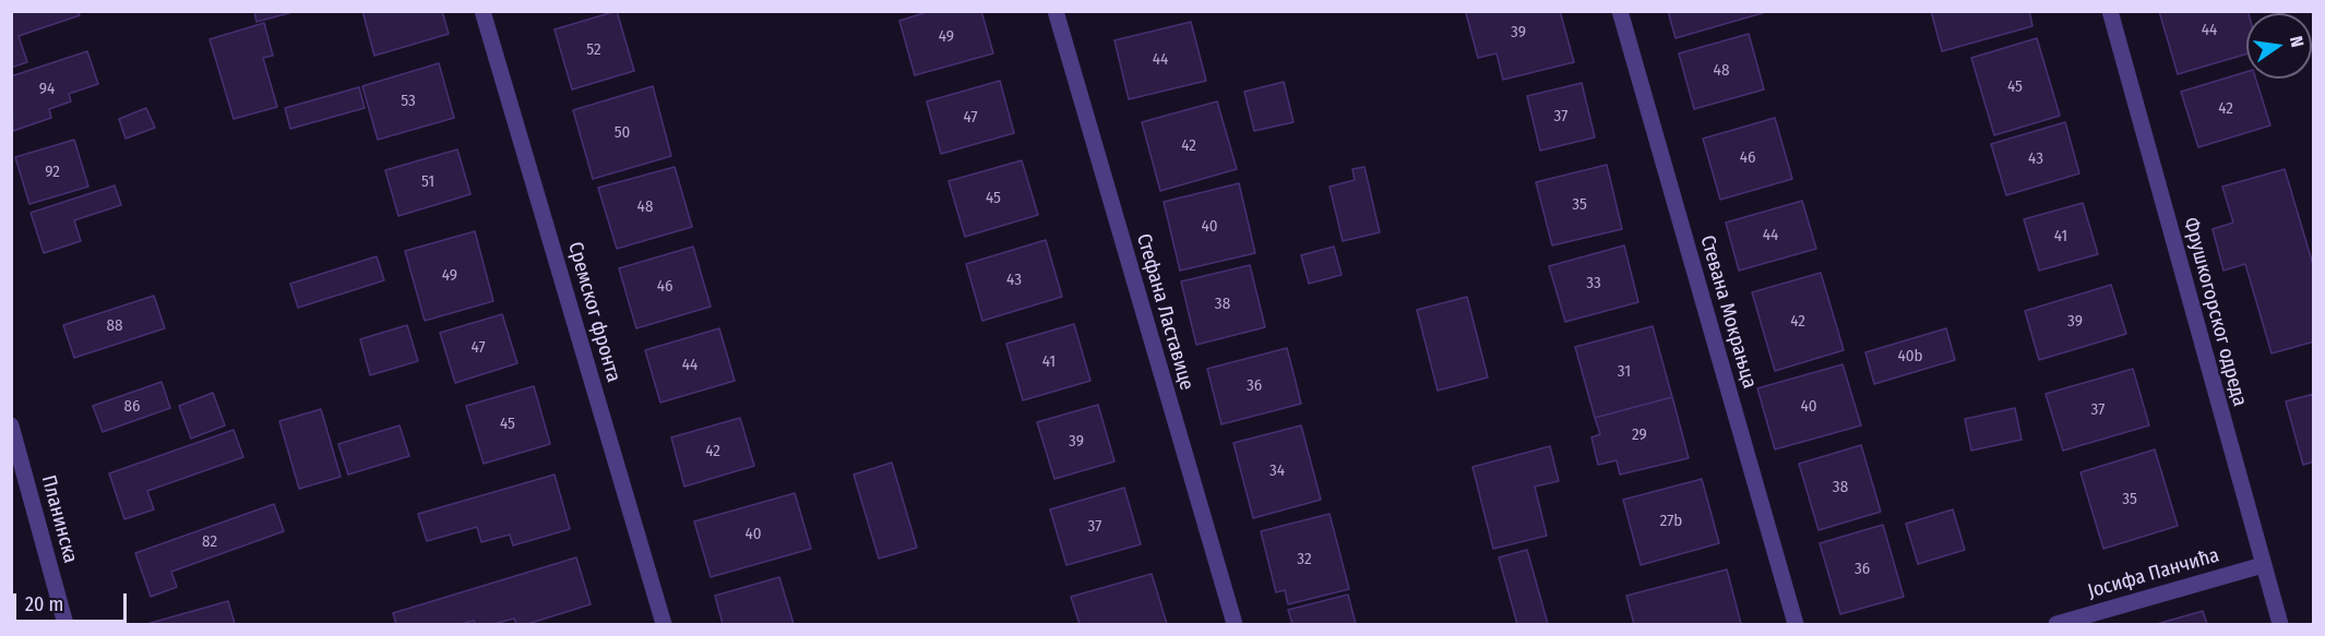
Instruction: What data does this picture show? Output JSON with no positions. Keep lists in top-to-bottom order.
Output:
{
  "streets": {
    "street": [
      "Сремског фронта",
      "Стефана Ластавице",
      "Стевана Мокрањца",
      "Фрушкогорског одреда",
      "Планинска",
      "Јосифа Панчића"
    ]
  },
  "crossings": [
    ["Фрушкогорског одреда", "Јосифа Панчића"]
  ],
  "house_numbers": [
    "44",
    "39",
    "49",
    "52",
    "44",
    "48",
    "45",
    "94",
    "53",
    "42",
    "37",
    "47",
    "50",
    "42",
    "46",
    "43",
    "92",
    "51",
    "45",
    "35",
    "48",
    "40",
    "44",
    "41",
    "49",
    "43",
    "33",
    "46",
    "38",
    "42",
    "39",
    "88",
    "47",
    "40b",
    "41",
    "44",
    "31",
    "36",
    "86",
    "40",
    "37",
    "45",
    "29",
    "39",
    "42",
    "34",
    "38",
    "35",
    "27b",
    "37",
    "40",
    "82",
    "32",
    "36"
  ],
  "scale_bar": "20 m",
  "north": "right"
}
